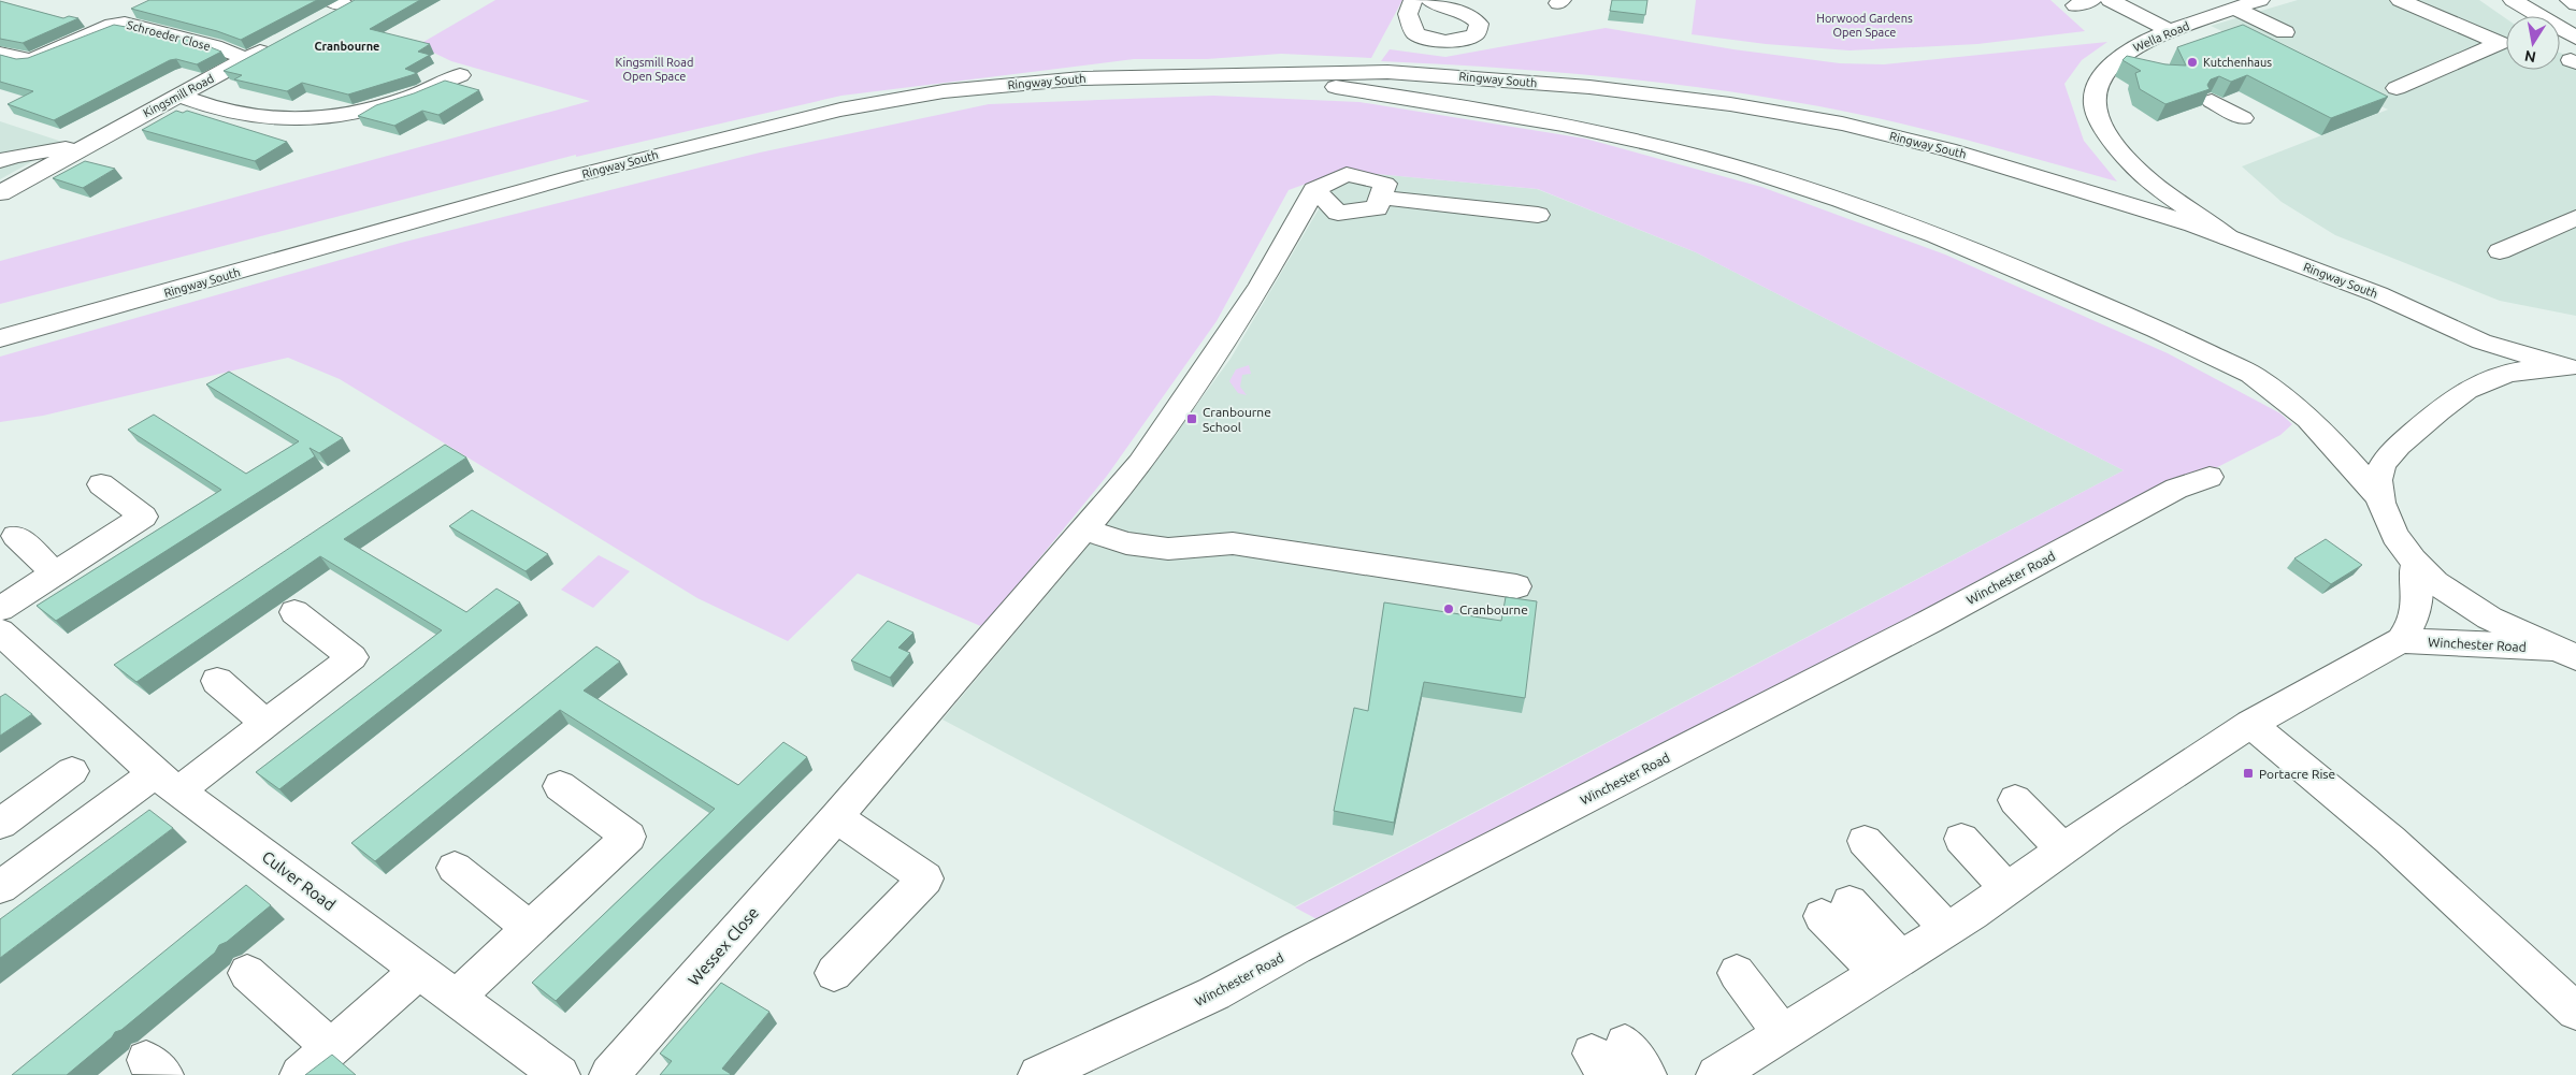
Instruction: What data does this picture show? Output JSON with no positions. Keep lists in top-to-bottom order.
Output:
{
  "streets": {
    "street": [
      "Schroeder Close",
      "Wella Road",
      "Ringway South",
      "Kingsmill Road",
      "Winchester Road",
      "Culver Road",
      "Wessex Close"
    ]
  },
  "crossings": [
    ["Schroeder Close", "Kingsmill Road"],
    ["Wella Road", "Ringway South"]
  ],
  "districts": ["Cranbourne"],
  "parks": ["Horwood Gardens Open Space", "Kingsmill Road Open Space"],
  "places": {
    "other": ["Kutchenhaus", "Cranbourne"],
    "transit": ["Cranbourne School", "Portacre Rise"]
  },
  "north": "bottom"
}
